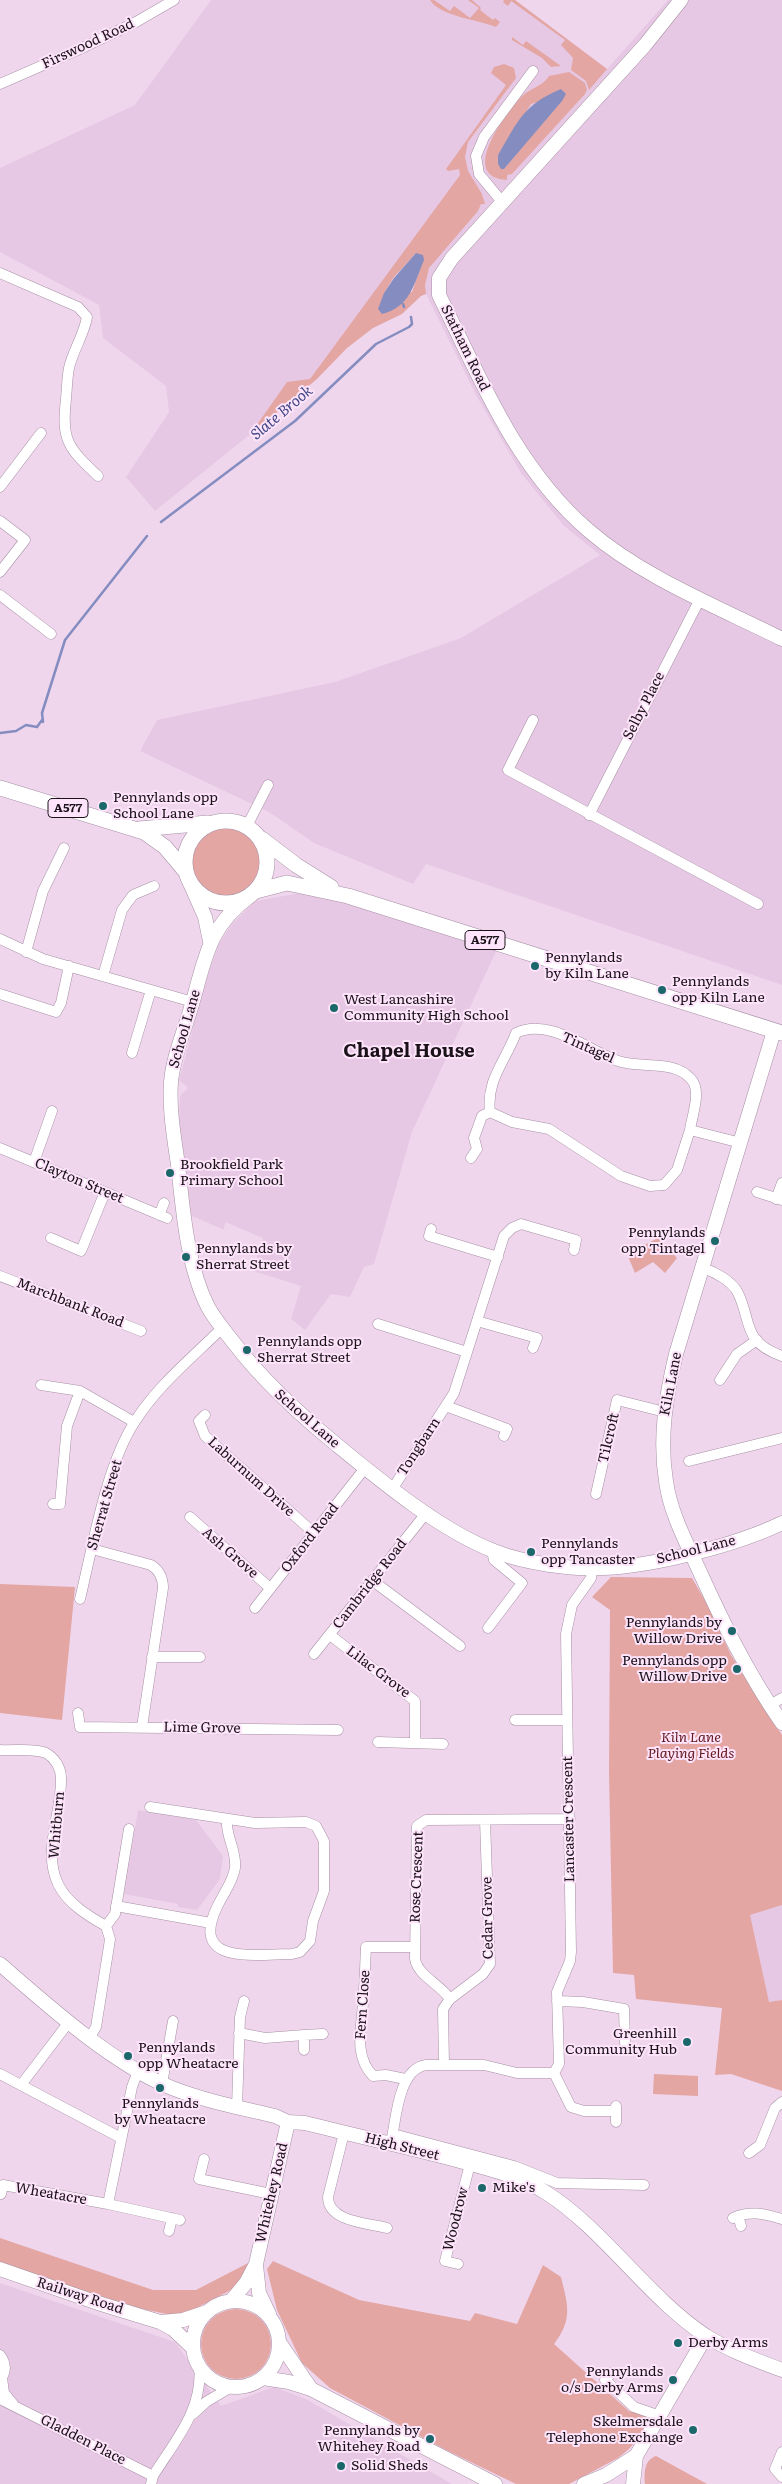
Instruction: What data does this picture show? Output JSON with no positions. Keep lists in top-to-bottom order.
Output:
{
  "streets": {
    "main road": ["A577"],
    "street": [
      "Firswood Road",
      "Statham Road",
      "Selby Place",
      "School Lane",
      "Tintagel",
      "Clayton Street",
      "Marchbank Road",
      "Kiln Lane",
      "Tilcroft",
      "Tongbarn",
      "Laburnum Drive",
      "Sherrat Street",
      "Oxford Road",
      "Ash Grove",
      "Cambridge Road",
      "Lilac Grove",
      "Lime Grove",
      "Lancaster Crescent",
      "Whitburn",
      "Rose Crescent",
      "Cedar Grove",
      "Fern Close",
      "High Street",
      "Whitehey Road",
      "Wheatacre",
      "Woodrow",
      "Railway Road",
      "Gladden Place"
    ]
  },
  "crossings": [
    ["Statham Road", "Selby Place"],
    ["A577", "School Lane"],
    ["A577", "Kiln Lane"],
    ["School Lane", "Kiln Lane"],
    ["School Lane", "Tongbarn"],
    ["School Lane", "Sherrat Street"],
    ["School Lane", "Oxford Road"],
    ["School Lane", "Cambridge Road"],
    ["School Lane", "Lancaster Crescent"],
    ["Kiln Lane", "Tilcroft"],
    ["Laburnum Drive", "Oxford Road"],
    ["Oxford Road", "Ash Grove"],
    ["Cambridge Road", "Lilac Grove"],
    ["Lancaster Crescent", "Rose Crescent"],
    ["Rose Crescent", "Cedar Grove"],
    ["High Street", "Whitehey Road"],
    ["High Street", "Woodrow"]
  ],
  "districts": ["Chapel House"],
  "water": ["Slate Brook"],
  "parks": ["Kiln Lane Playing Fields"],
  "places": [
    "Pennylands opp School Lane",
    "Pennylands by Kiln Lane",
    "Pennylands opp Kiln Lane",
    "West Lancashire Community High School",
    "Brookfield Park Primary School",
    "Pennylands opp Tintagel",
    "Pennylands by Sherrat Street",
    "Pennylands opp Sherrat Street",
    "Pennylands opp Tancaster",
    "Pennylands by Willow Drive",
    "Pennylands opp Willow Drive",
    "Greenhill Community Hub",
    "Pennylands opp Wheatacre",
    "Pennylands by Wheatacre",
    "Mike's",
    "Derby Arms",
    "Pennylands o/s Derby Arms",
    "Skelmersdale Telephone Exchange",
    "Pennylands by Whitehey Road",
    "Solid Sheds"
  ]
}
